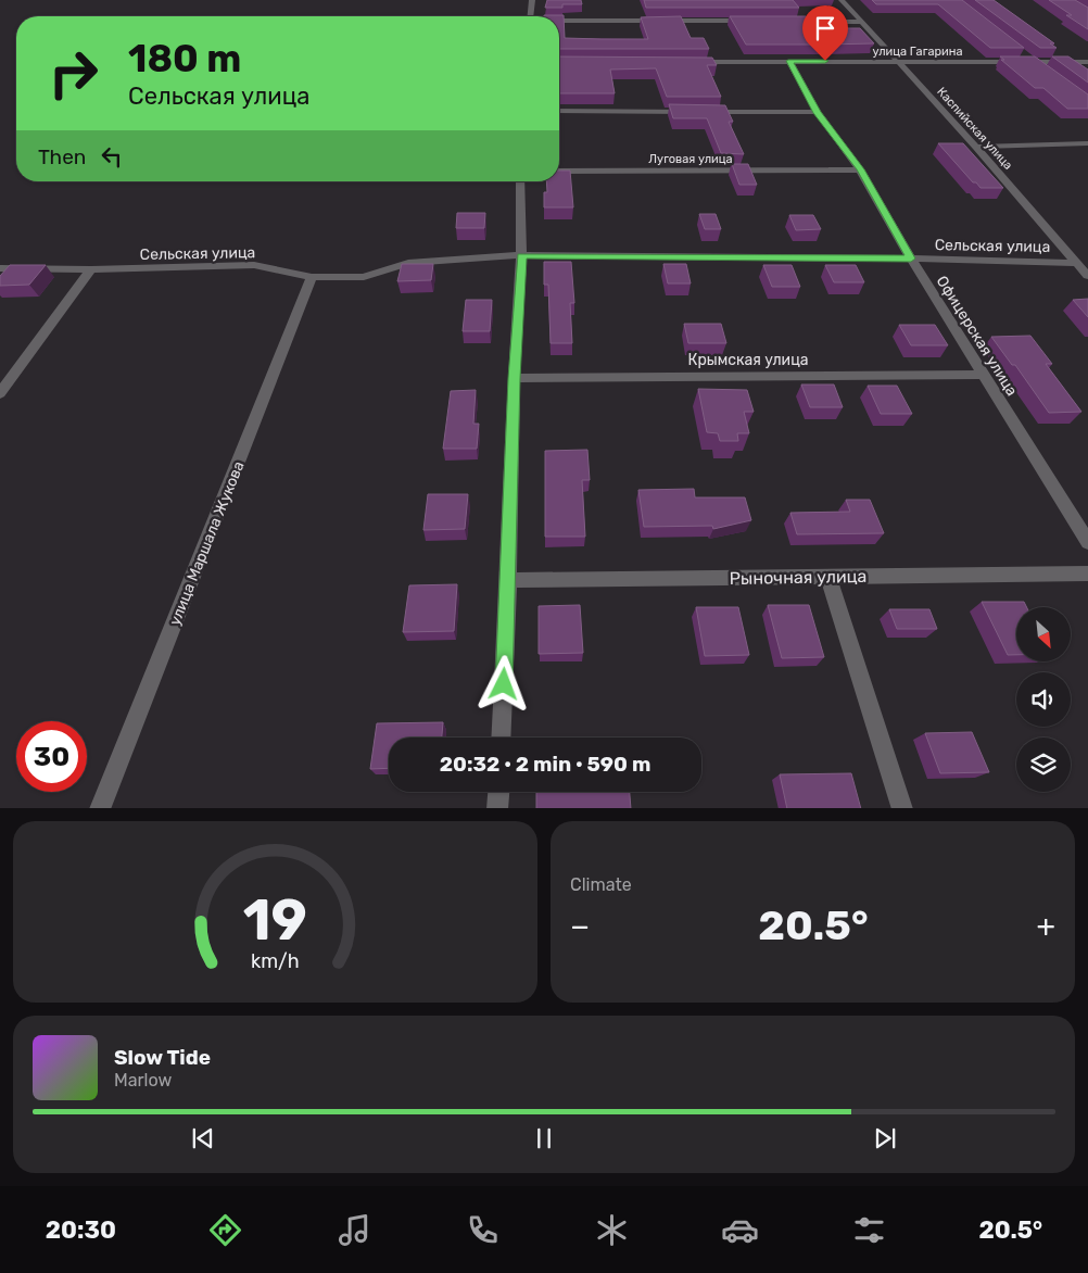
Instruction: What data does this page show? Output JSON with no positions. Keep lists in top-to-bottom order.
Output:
{
  "streets": {
    "street": [
      "улица Гагарина",
      "Каспийская улица",
      "Луговая улица",
      "Сельская улица",
      "Офицерская улица",
      "Крымская улица",
      "улица Маршала Жукова",
      "Рыночная улица"
    ]
  },
  "crossings": [
    ["улица Гагарина", "Каспийская улица"],
    ["улица Гагарина", "Офицерская улица"],
    ["Каспийская улица", "Сельская улица"],
    ["Луговая улица", "Офицерская улица"],
    ["Сельская улица", "Офицерская улица"],
    ["Сельская улица", "улица Маршала Жукова"],
    ["Офицерская улица", "Крымская улица"]
  ],
  "north": "bottom right",
  "page": {
    "turn": ["180 m", "Сельская улица"],
    "then": "Then",
    "limit": "30",
    "trip": "20:32 · 2 min · 590 m",
    "tile": "Climate",
    "heat": ["−", "20.5°", "+"],
    "song": ["Slow Tide", "Marlow"],
    "tabs": ["20:30", "20.5°"],
    "gauge": ["19", "km/h"]
  }
}
